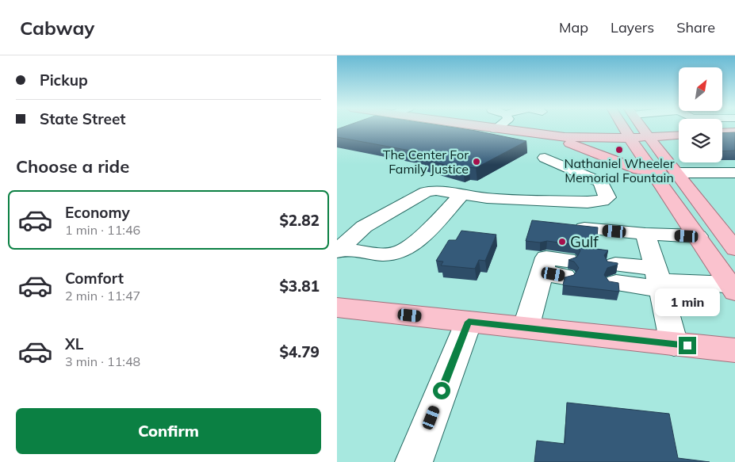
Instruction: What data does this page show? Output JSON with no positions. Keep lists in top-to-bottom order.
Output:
{
  "places": ["Nathaniel Wheeler Memorial Fountain", "The Center For Family Justice", "Gulf"],
  "north": "top right",
  "page": {
    "header": "Cabway",
    "nav": ["Map", "Layers", "Share"],
    "banner": ["Pickup", "State Street"],
    "heading": "Choose a ride",
    "list": [
      {
        "name": "Economy",
        "note": "1 min · 11:46",
        "value": "$2.82"
      },
      {
        "name": "Comfort",
        "note": "2 min · 11:47",
        "value": "$3.81"
      },
      {
        "name": "XL",
        "note": "3 min · 11:48",
        "value": "$4.79"
      }
    ],
    "bubble": "1 min",
    "buttons": "Confirm"
  }
}
